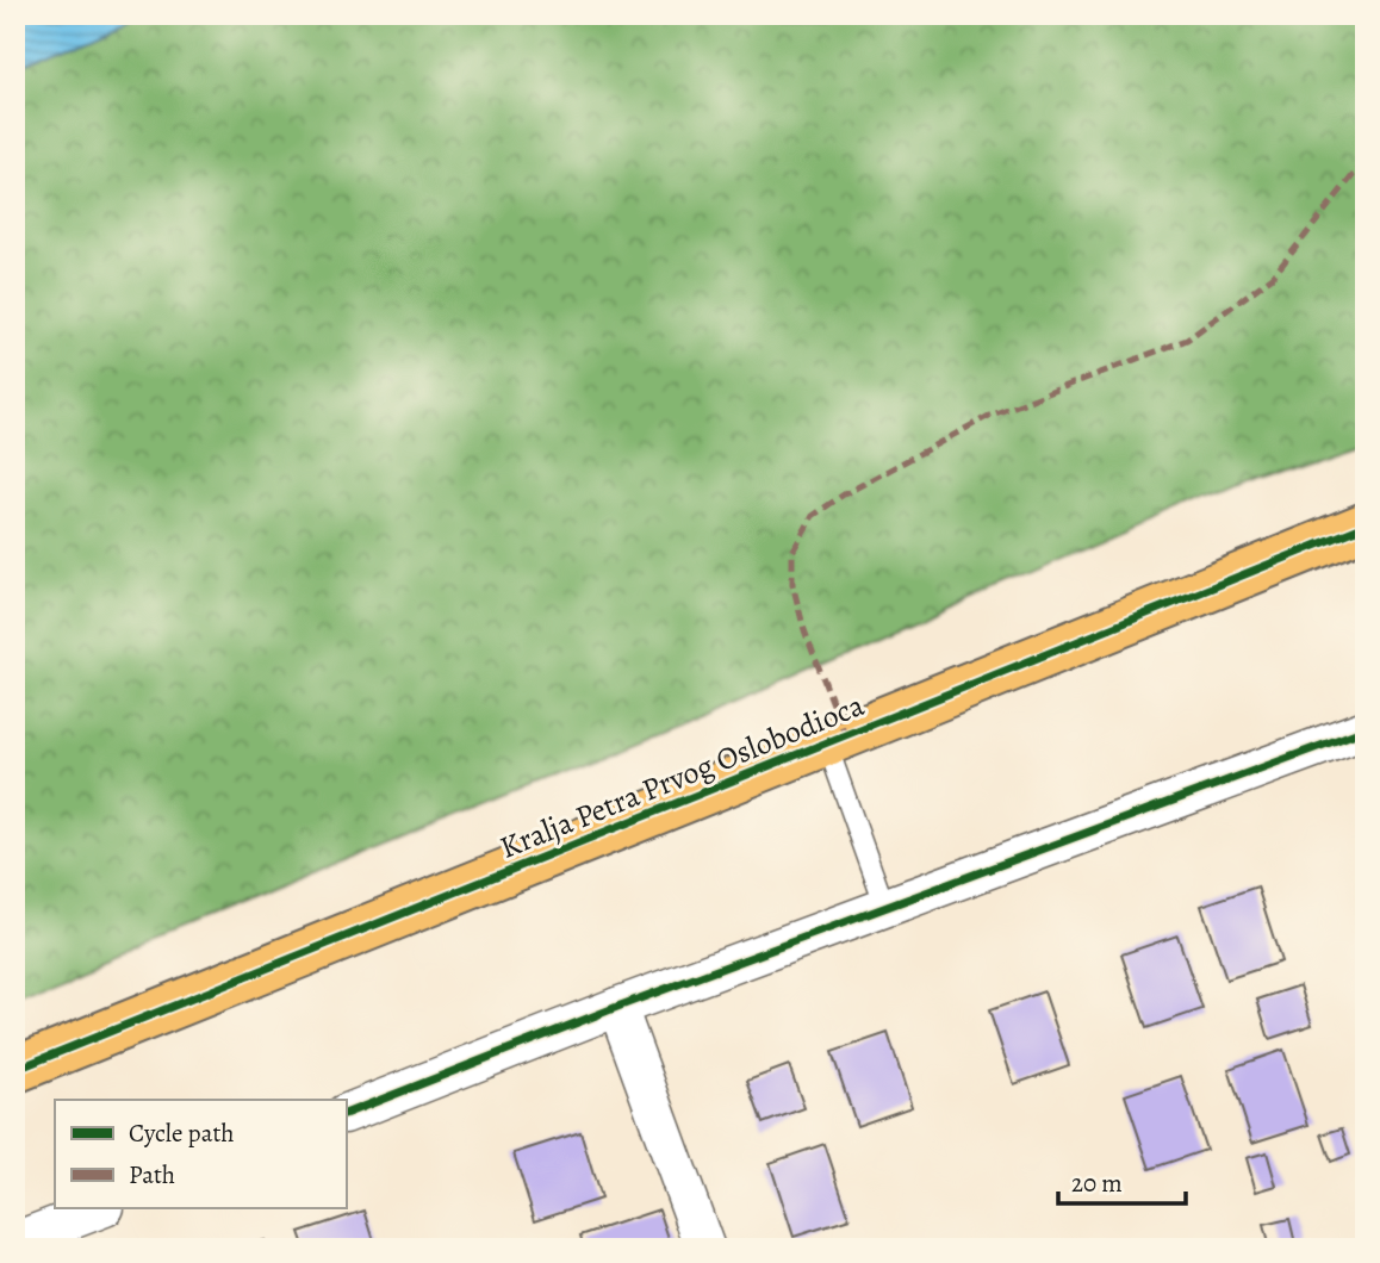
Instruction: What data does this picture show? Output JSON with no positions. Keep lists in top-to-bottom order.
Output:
{
  "streets": {
    "main road": ["Kralja Petra Prvog Oslobodioca"]
  },
  "legend": ["Cycle path", "Path"],
  "scale_bar": "20 m"
}
